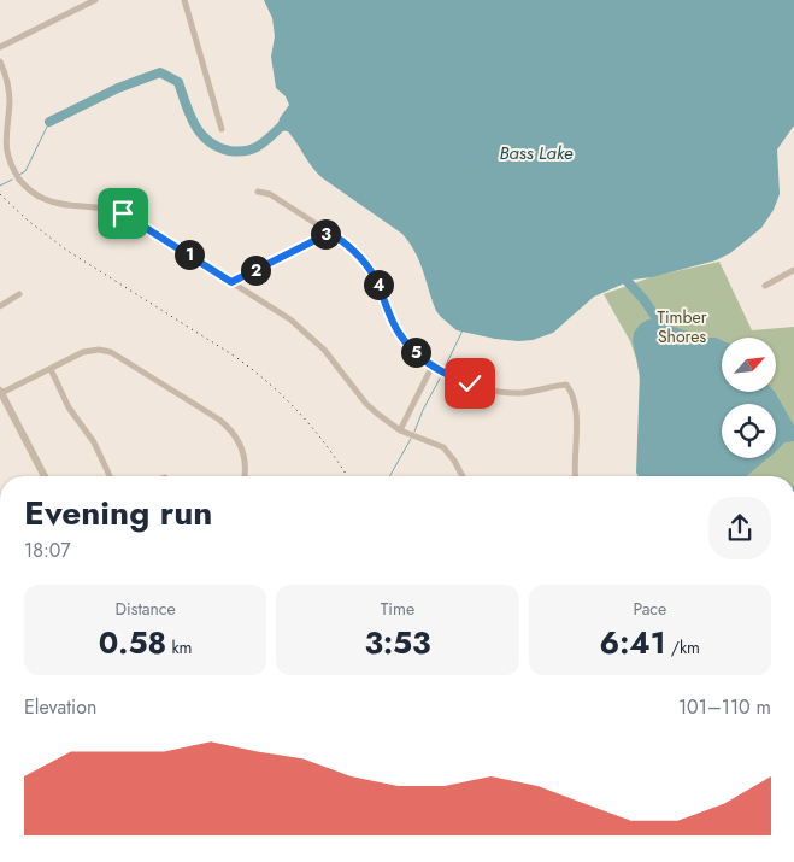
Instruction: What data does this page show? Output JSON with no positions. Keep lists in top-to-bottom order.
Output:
{
  "water": ["Bass Lake"],
  "parks": ["Timber Shores"],
  "north": "top right",
  "page": {
    "pins": [
      "3",
      "1",
      "2",
      "4",
      "5"
    ],
    "heading": ["Evening run", "18:07"],
    "stats": [
      ["Distance", "0.58 km"],
      ["Time", "3:53"],
      ["Pace", "6:41 /km"]
    ],
    "chart": ["Elevation", "101–110 m"]
  }
}
